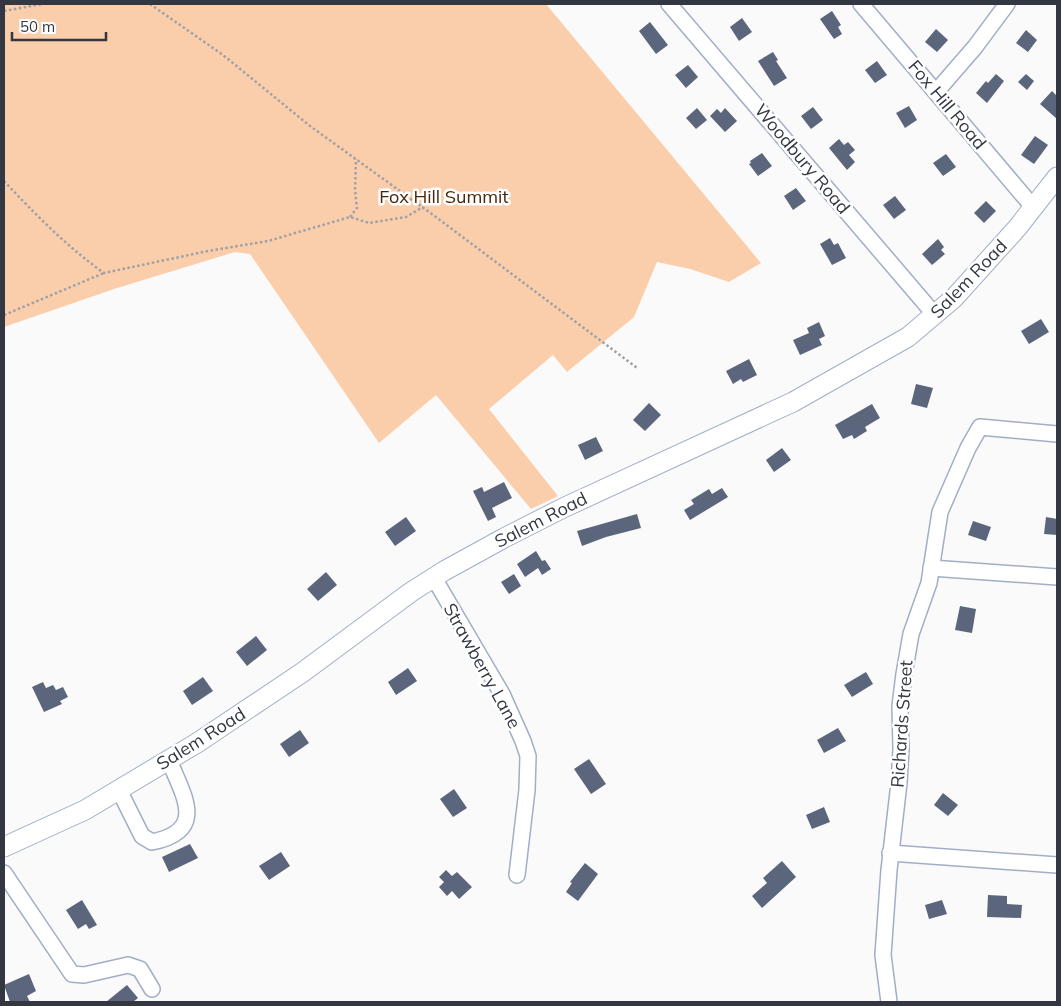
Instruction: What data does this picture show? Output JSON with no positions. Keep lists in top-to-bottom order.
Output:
{
  "streets": {
    "main road": ["Salem Road"],
    "street": [
      "Fox Hill Road",
      "Woodbury Road",
      "Strawberry Lane",
      "Richards Street"
    ]
  },
  "crossings": [
    ["Fox Hill Road", "Salem Road"],
    ["Woodbury Road", "Salem Road"],
    ["Salem Road", "Strawberry Lane"]
  ],
  "parks": ["Fox Hill Summit"],
  "scale_bar": "50 m"
}
